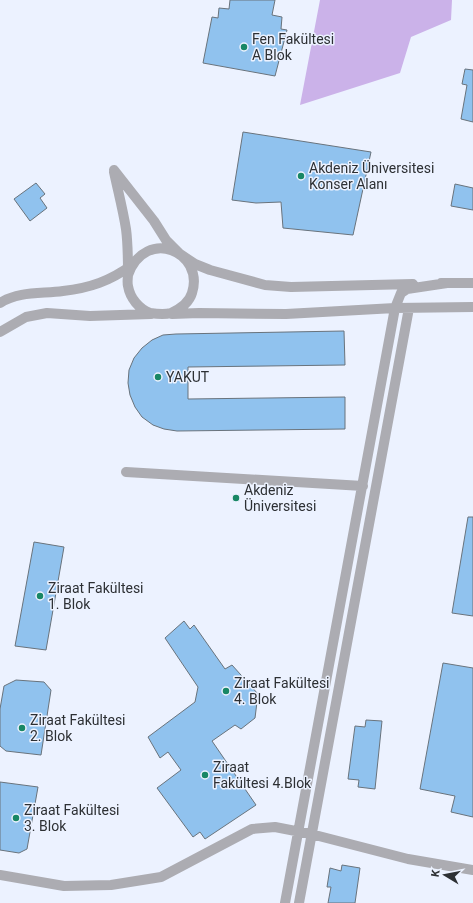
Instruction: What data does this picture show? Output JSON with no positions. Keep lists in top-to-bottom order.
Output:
{
  "places": [
    "Fen Fakültesi A Blok",
    "Akdeniz Üniversitesi Konser Alanı",
    "YAKUT",
    "Akdeniz Üniversitesi",
    "Ziraat Fakültesi 1. Blok",
    "Ziraat Fakültesi 4. Blok",
    "Ziraat Fakültesi 2. Blok",
    "Ziraat Fakültesi 4.Blok",
    "Ziraat Fakültesi 3. Blok"
  ],
  "north": "left"
}
